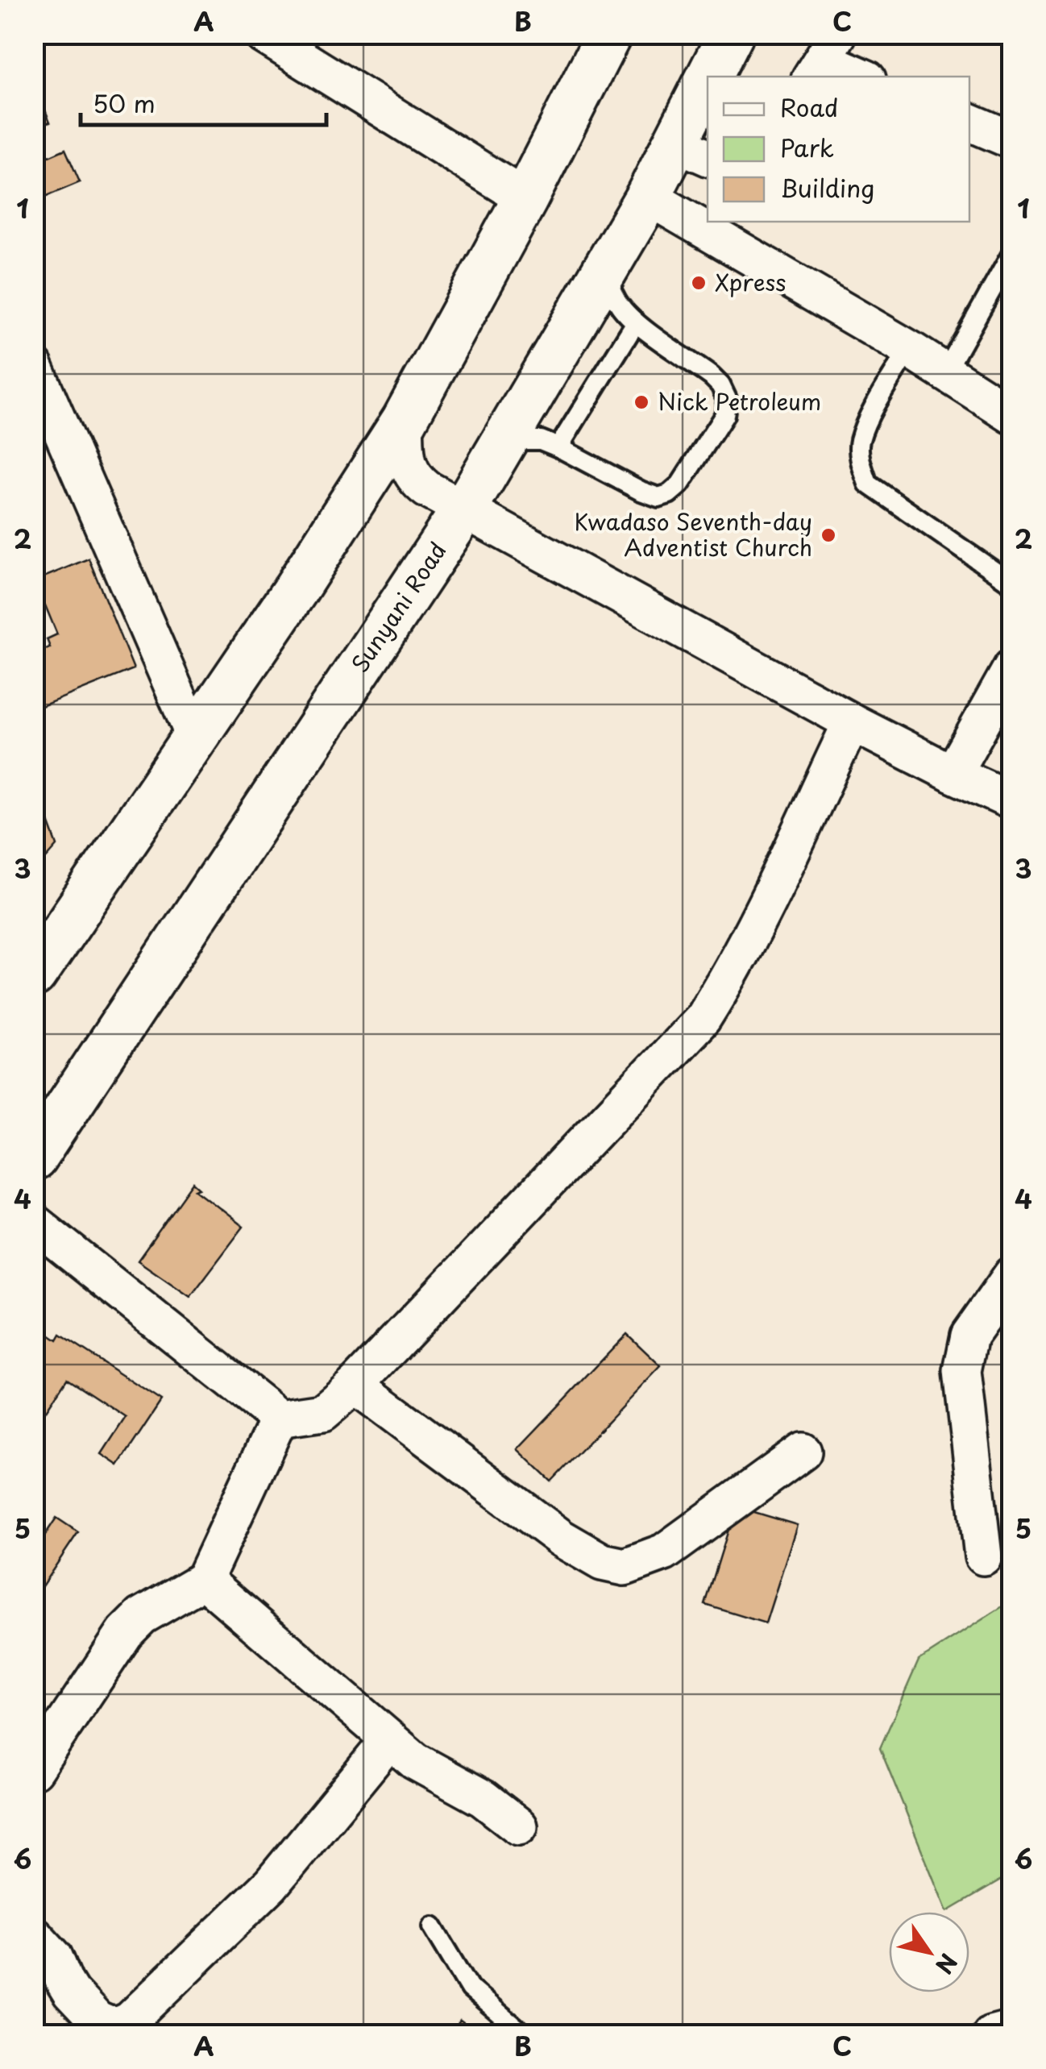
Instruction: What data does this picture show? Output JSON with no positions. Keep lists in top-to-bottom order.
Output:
{
  "streets": {
    "main road": ["Sunyani Road"]
  },
  "places": ["Xpress", "Nick Petroleum", "Kwadaso Seventh-day Adventist Church"],
  "legend": ["Road", "Park", "Building"],
  "scale_bar": "50 m",
  "north": "bottom right",
  "grid": {
    "columns": ["A", "B", "C"],
    "rows": [
      "1",
      "2",
      "3",
      "4",
      "5",
      "6"
    ]
  }
}
